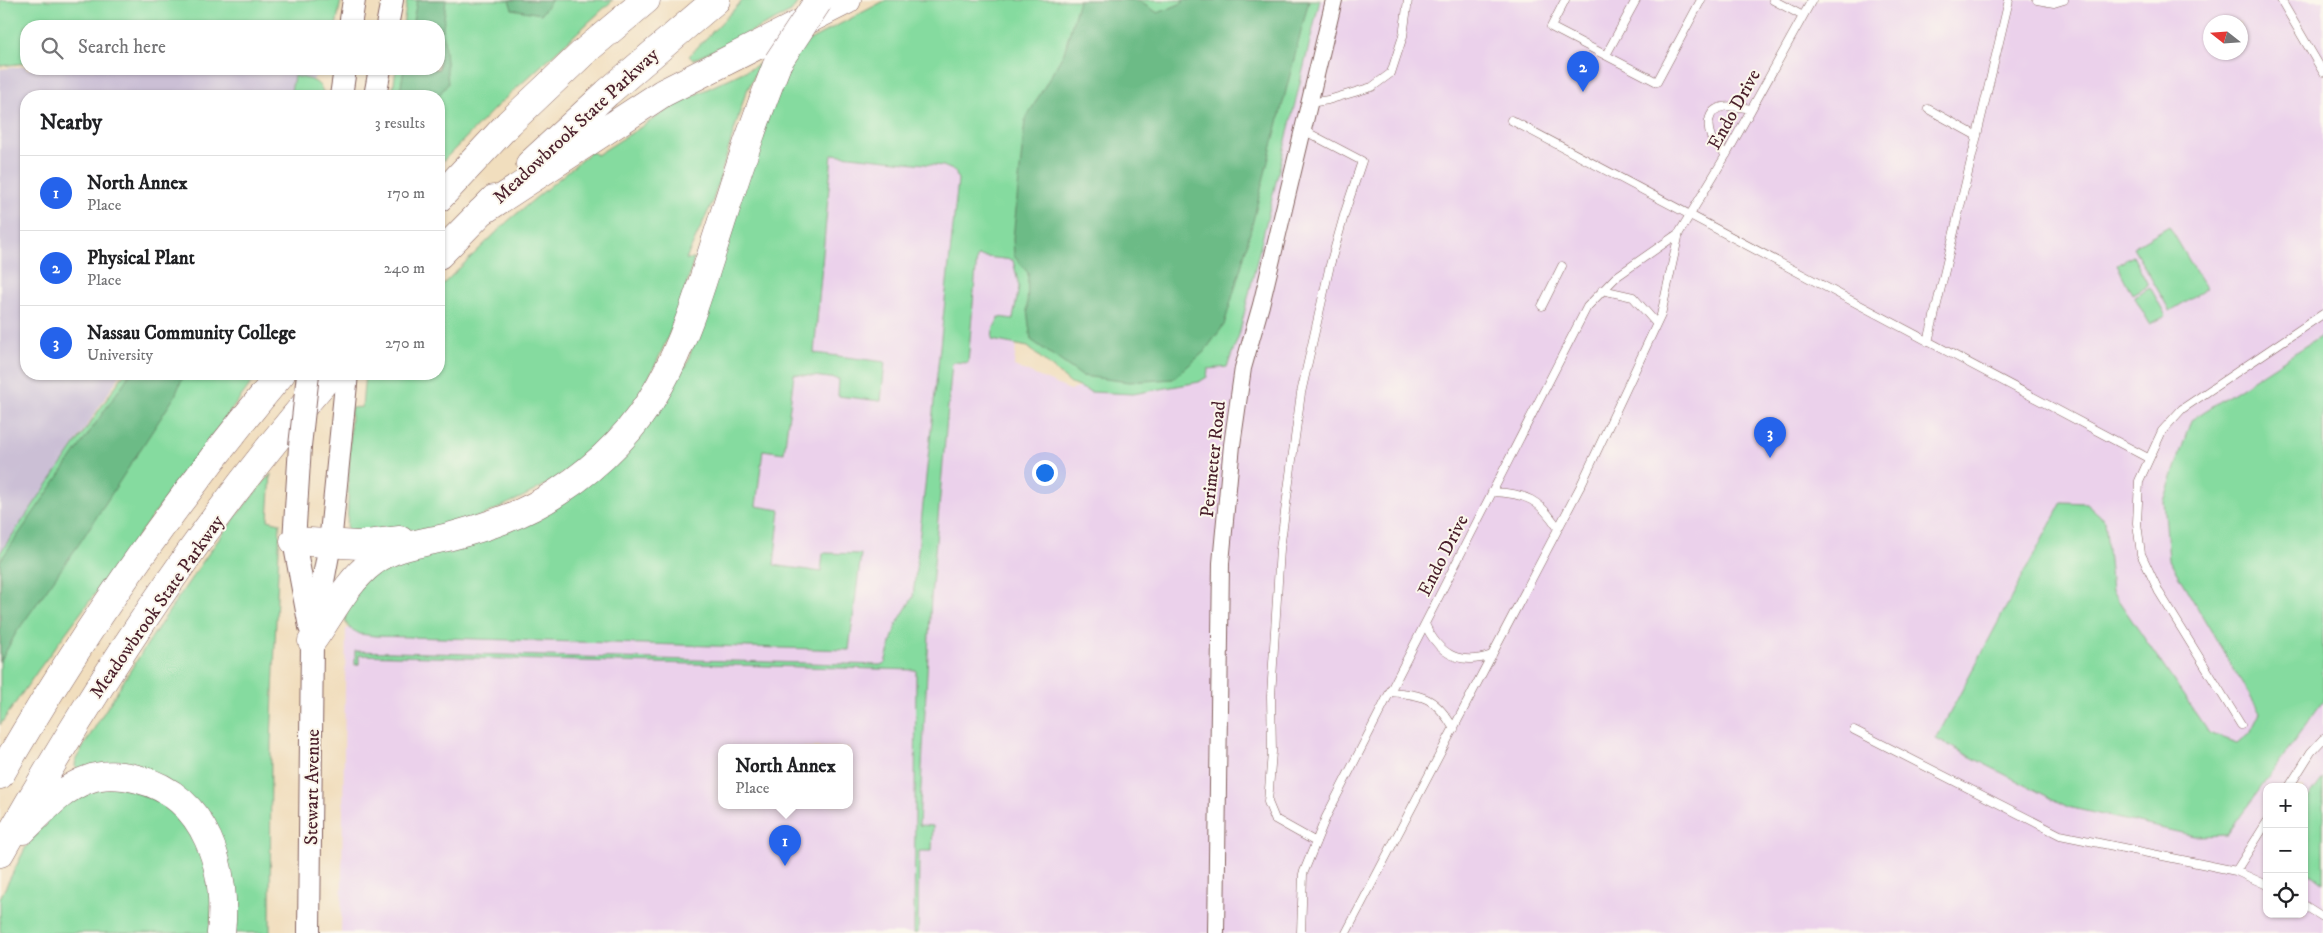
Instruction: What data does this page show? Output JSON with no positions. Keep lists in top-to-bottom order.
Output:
{
  "streets": {
    "highway": ["Meadowbrook State Parkway"],
    "main road": ["Stewart Avenue"],
    "street": ["Perimeter Road"],
    "lane": ["Endo Drive"]
  },
  "crossings": [
    ["Meadowbrook State Parkway", "Stewart Avenue"]
  ],
  "north": "left",
  "page": {
    "search": "Search here",
    "pins": ["2", "3", "1"],
    "heading": ["Nearby", "3 results"],
    "list": [
      {
        "mark": "1",
        "name": "North Annex",
        "note": "Place",
        "value": "170 m"
      },
      {
        "mark": "2",
        "name": "Physical Plant",
        "note": "Place",
        "value": "240 m"
      },
      {
        "mark": "3",
        "name": "Nassau Community College",
        "note": "University",
        "value": "270 m"
      }
    ],
    "popup": ["North Annex", "Place"],
    "map_buttons": ["+", "−"]
  }
}
